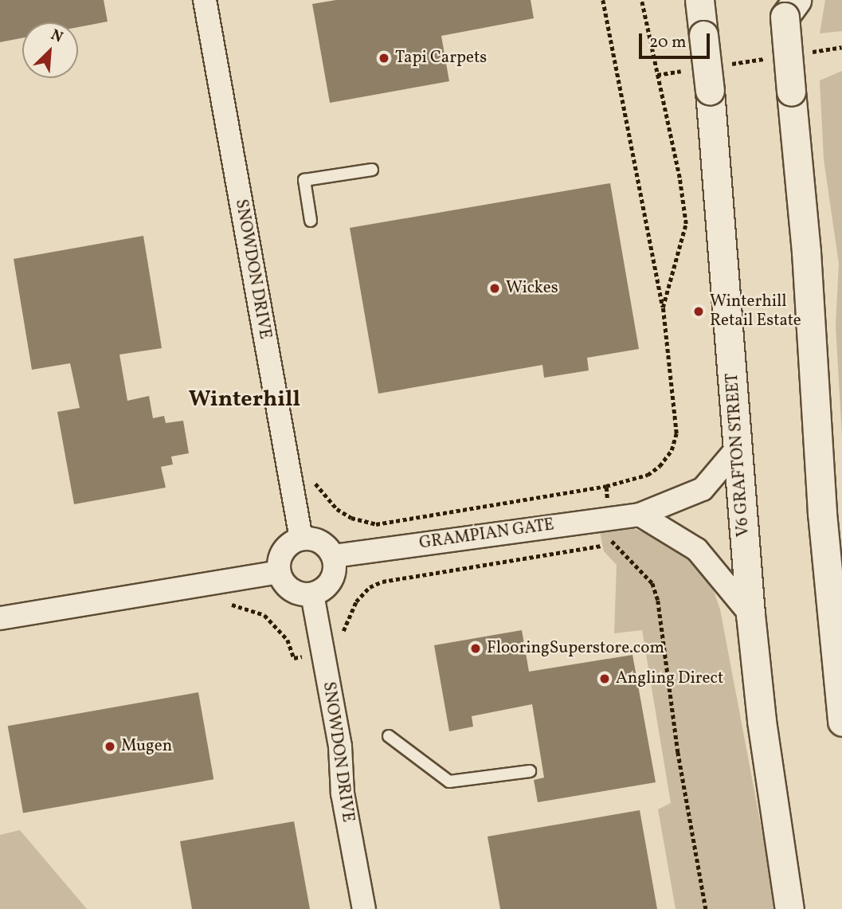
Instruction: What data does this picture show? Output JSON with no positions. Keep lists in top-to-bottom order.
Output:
{
  "streets": {
    "street": ["SNOWDON DRIVE", "V6 GRAFTON STREET", "GRAMPIAN GATE"]
  },
  "crossings": [
    ["SNOWDON DRIVE", "GRAMPIAN GATE"],
    ["V6 GRAFTON STREET", "GRAMPIAN GATE"]
  ],
  "districts": ["Winterhill"],
  "places": [
    "Tapi Carpets",
    "Wickes",
    "Winterhill Retail Estate",
    "FlooringSuperstore.com",
    "Angling Direct",
    "Mugen"
  ],
  "scale_bar": "20 m",
  "north": "top right"
}
